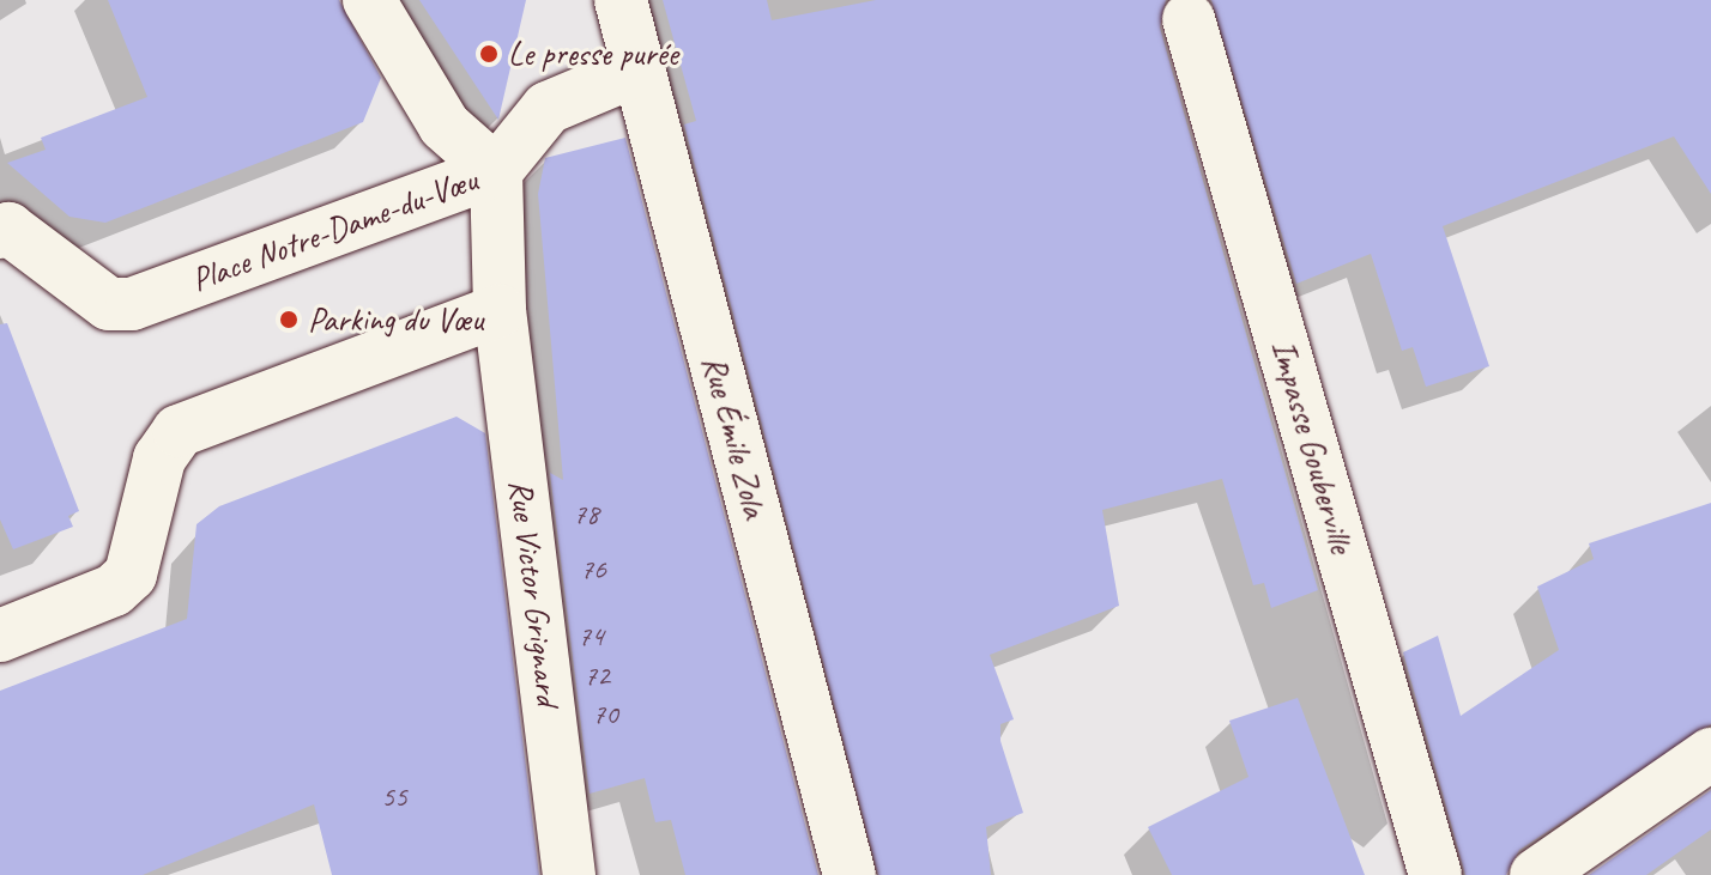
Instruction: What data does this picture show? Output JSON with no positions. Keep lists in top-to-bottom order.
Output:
{
  "streets": {
    "street": [
      "Place Notre-Dame-du-Vœu",
      "Rue Émile Zola",
      "Impasse Gouberville",
      "Rue Victor Grignard"
    ]
  },
  "crossings": [
    ["Place Notre-Dame-du-Vœu", "Rue Émile Zola"],
    ["Place Notre-Dame-du-Vœu", "Rue Victor Grignard"]
  ],
  "places": ["Le presse purée", "Parking du Vœu"],
  "house_numbers": [
    "78",
    "76",
    "74",
    "72",
    "70",
    "55"
  ]
}
